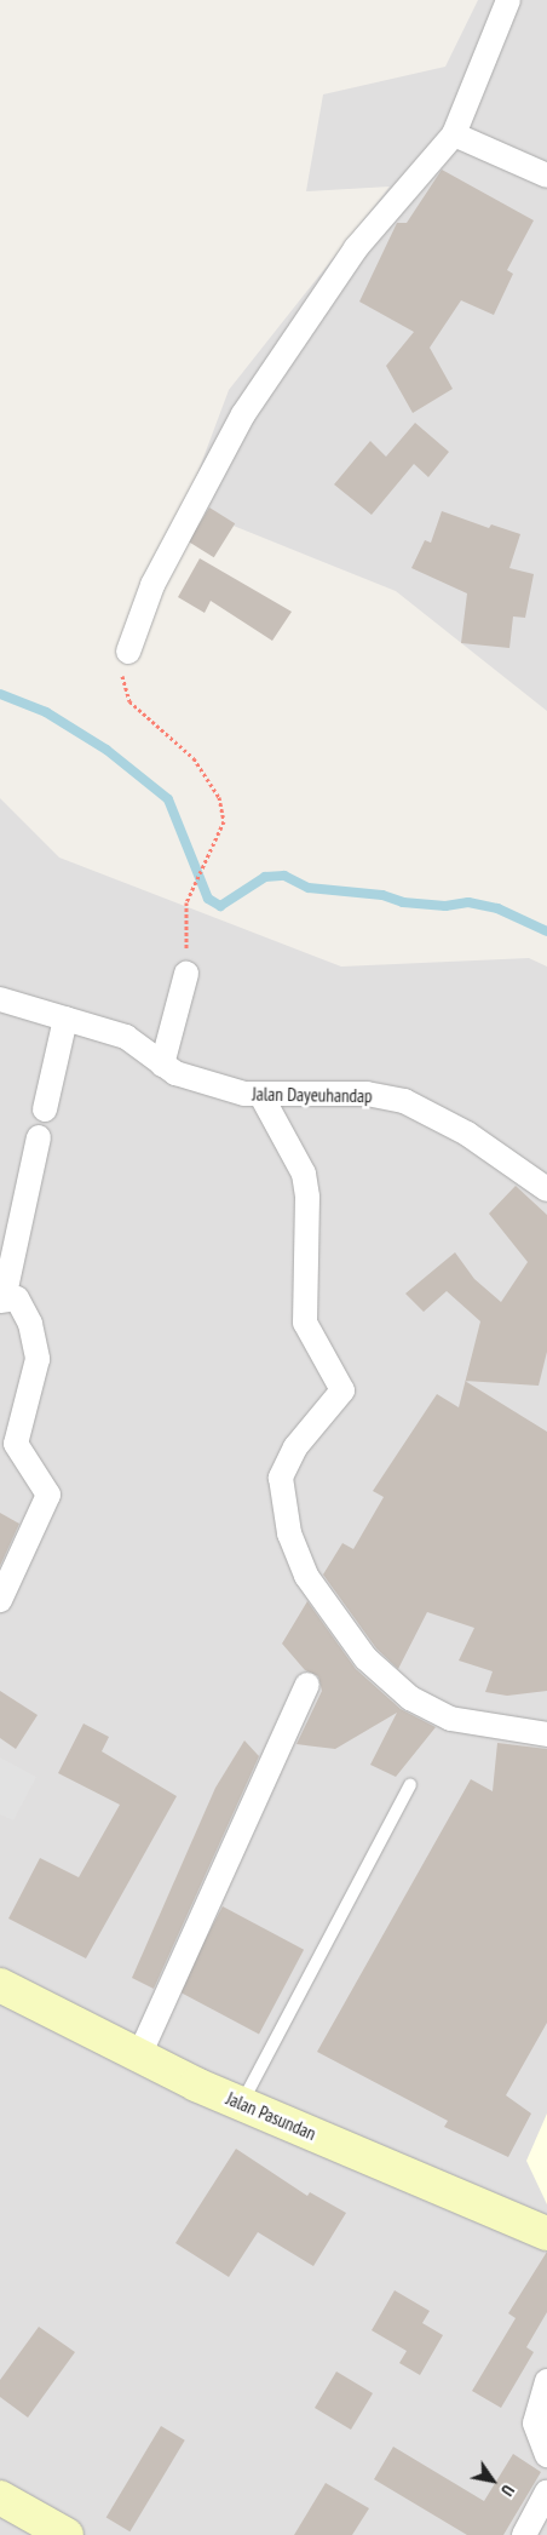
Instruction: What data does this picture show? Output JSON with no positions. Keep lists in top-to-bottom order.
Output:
{
  "streets": {
    "street": ["Jalan Dayeuhandap", "Jalan Pasundan"]
  },
  "north": "bottom right"
}
